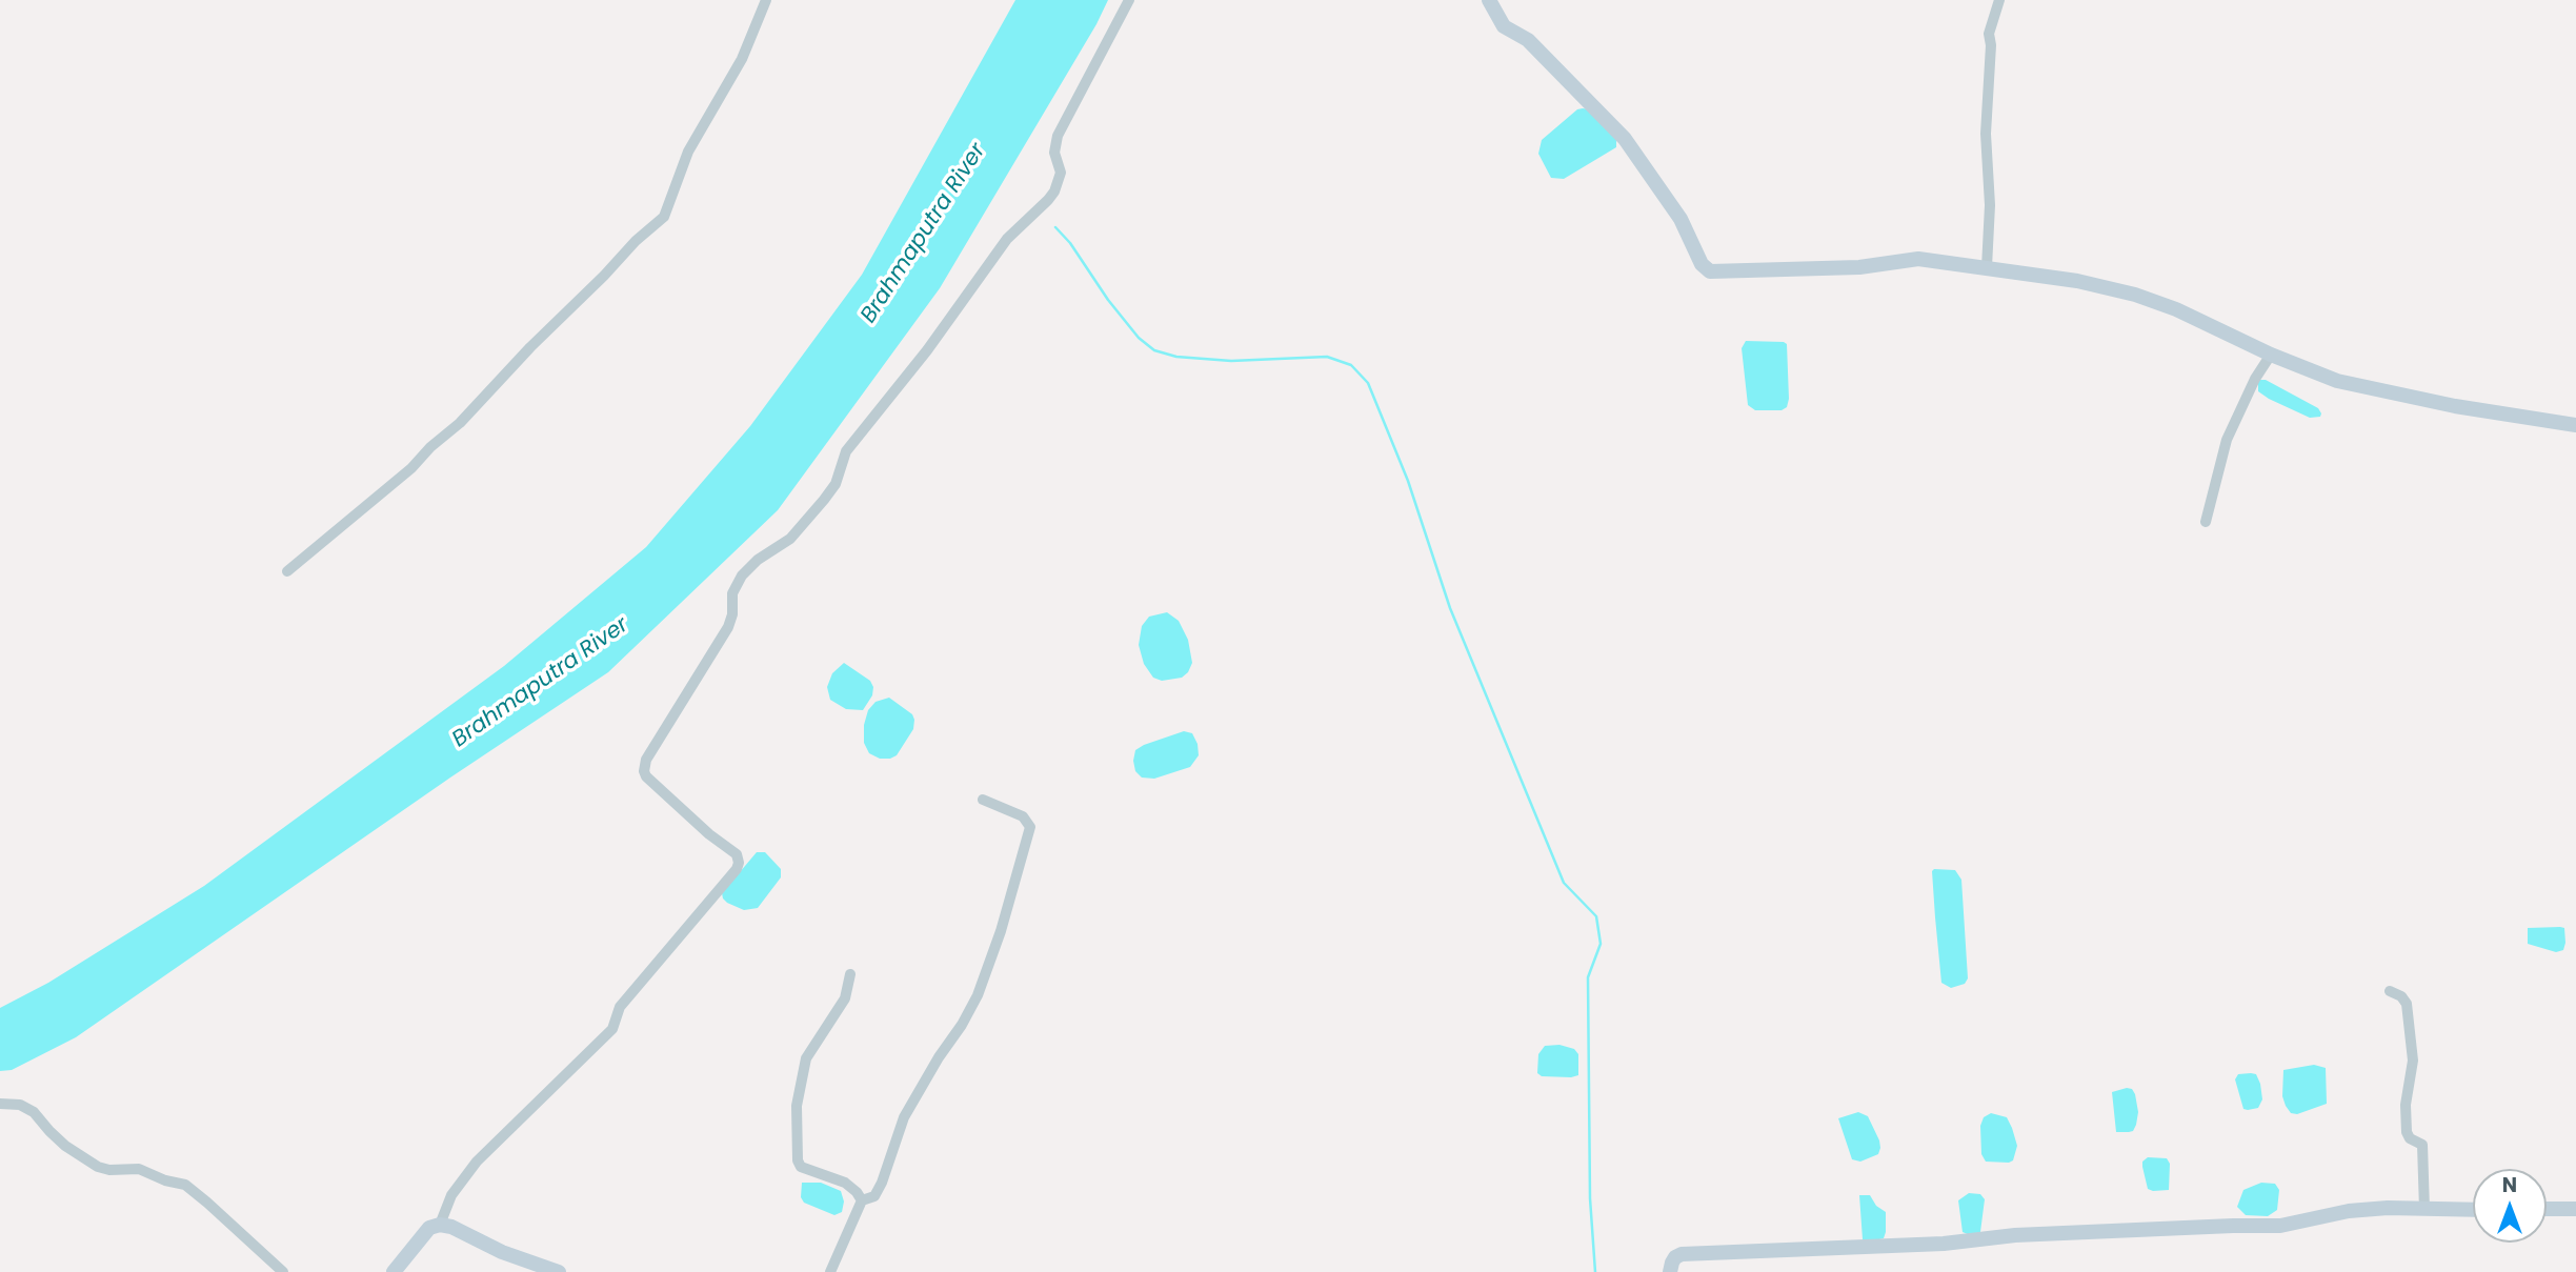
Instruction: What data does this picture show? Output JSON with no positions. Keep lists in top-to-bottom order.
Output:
{
  "water": ["Brahmaputra River"],
  "north": "top"
}
